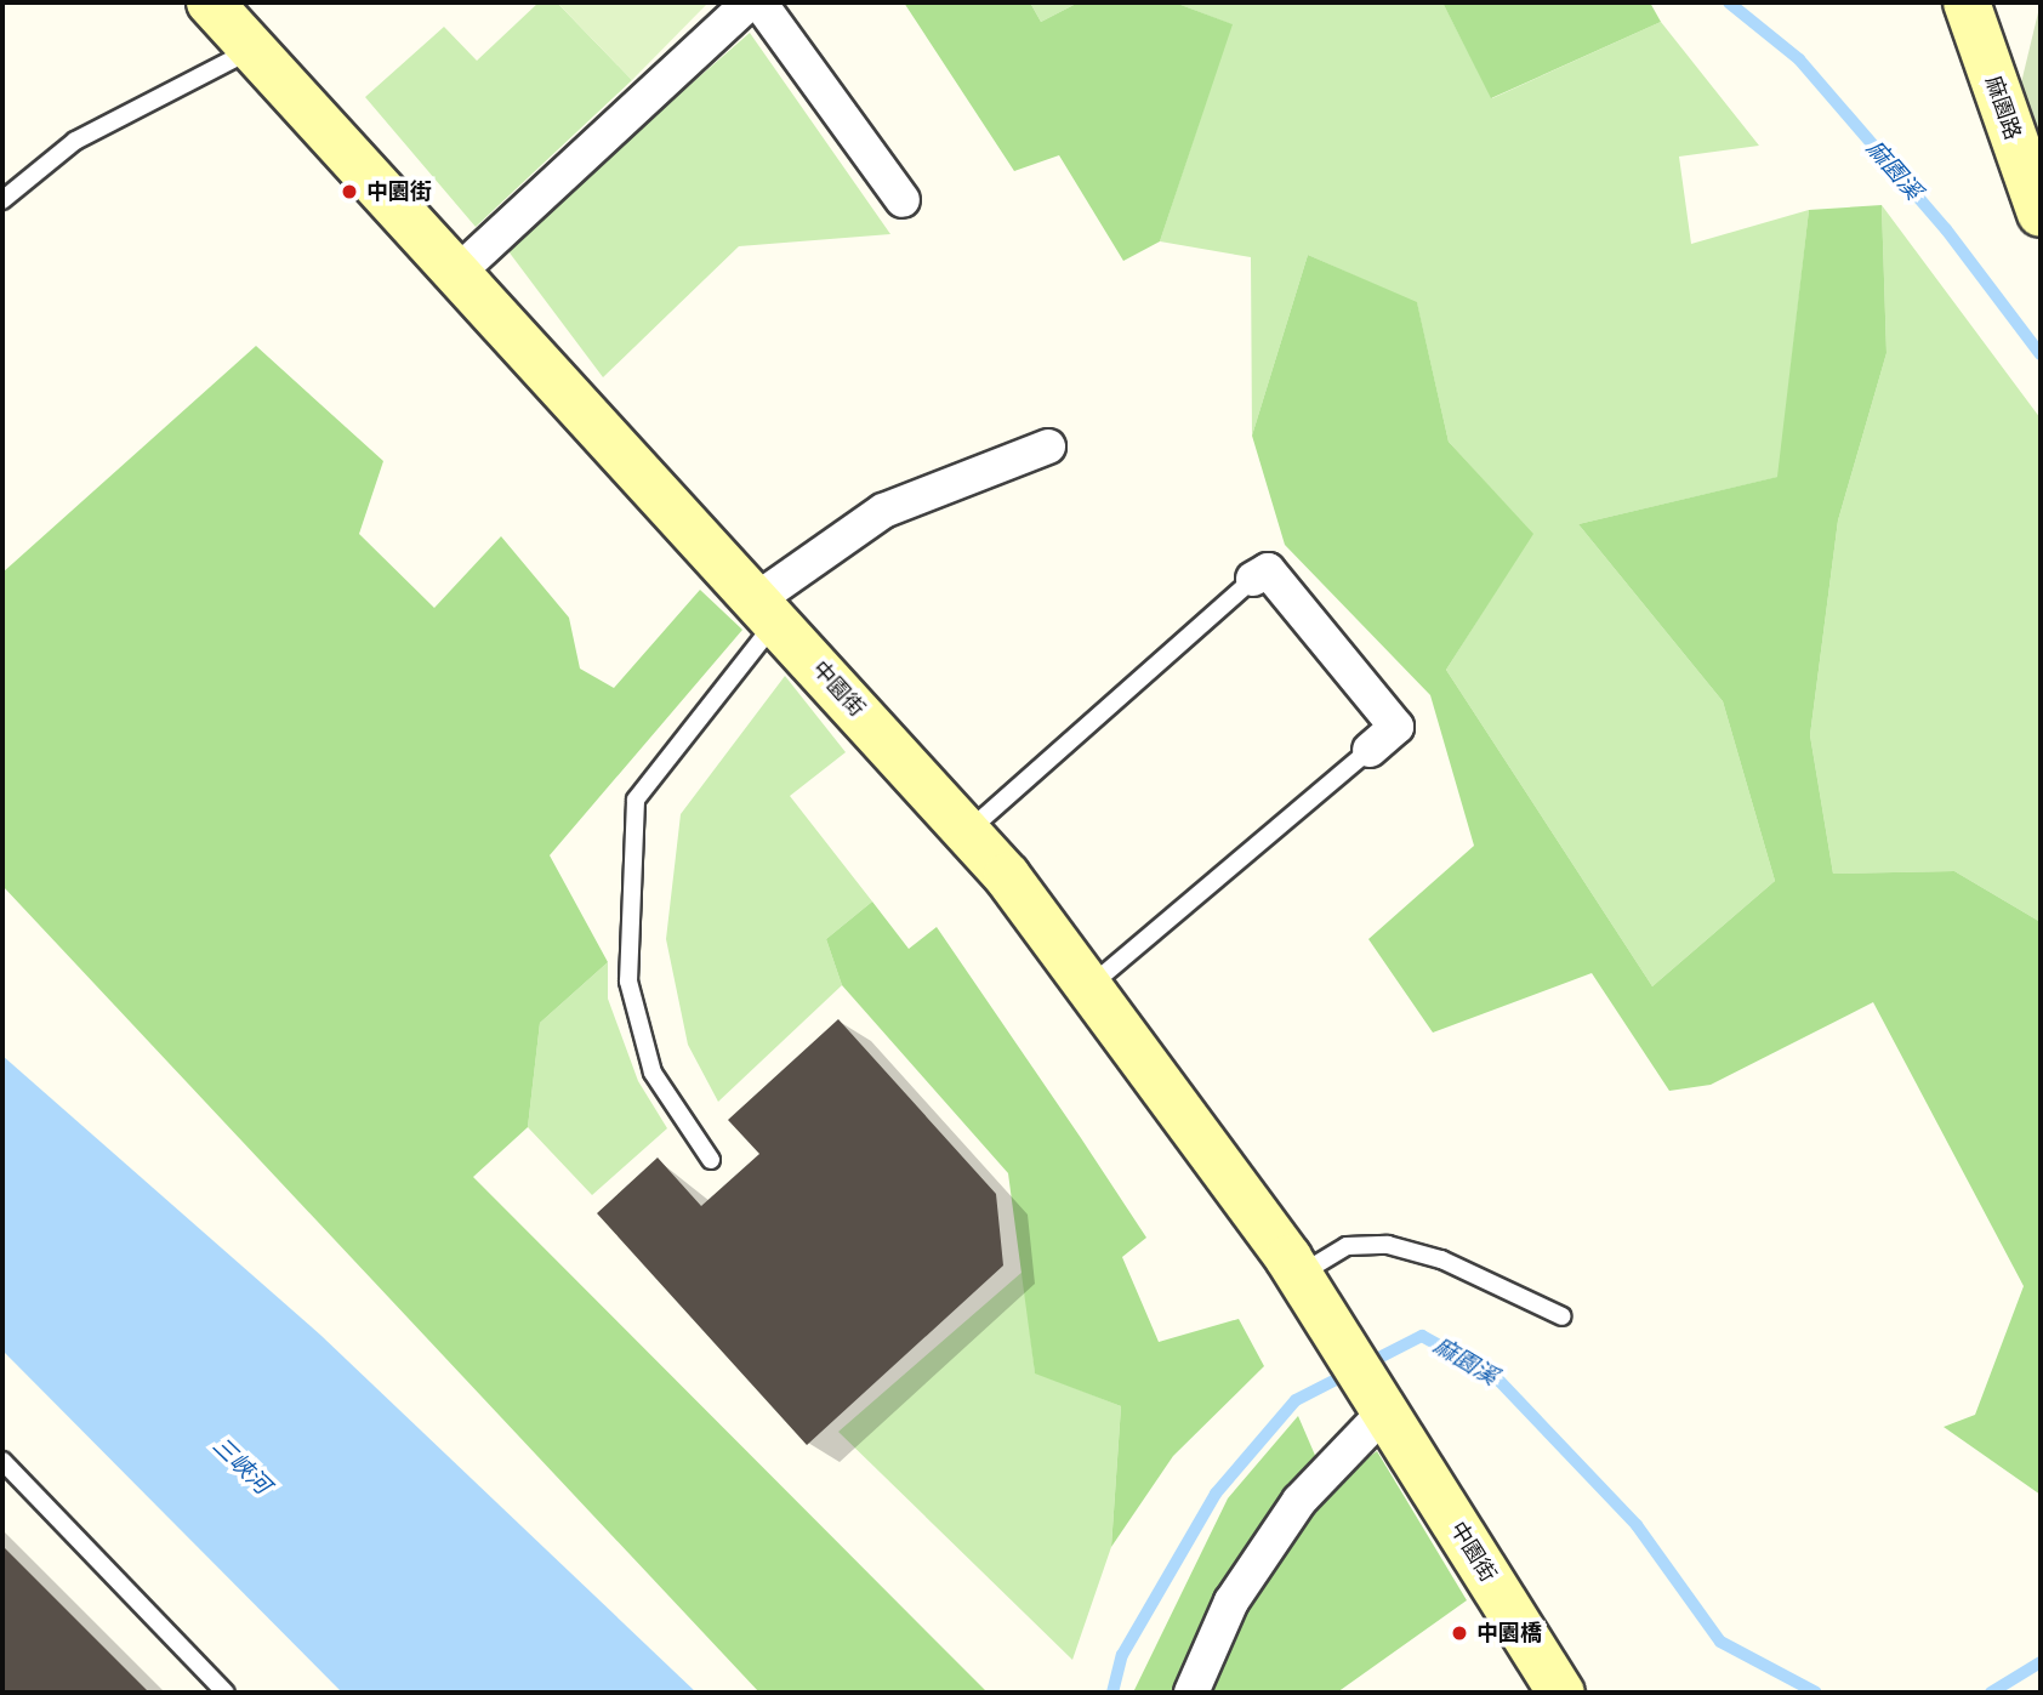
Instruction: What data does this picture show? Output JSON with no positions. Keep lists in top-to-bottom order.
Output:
{
  "streets": {
    "street": ["麻園路", "中園街"]
  },
  "water": ["麻園溪", "三峽河"],
  "places": ["中園街", "中園橋"]
}
